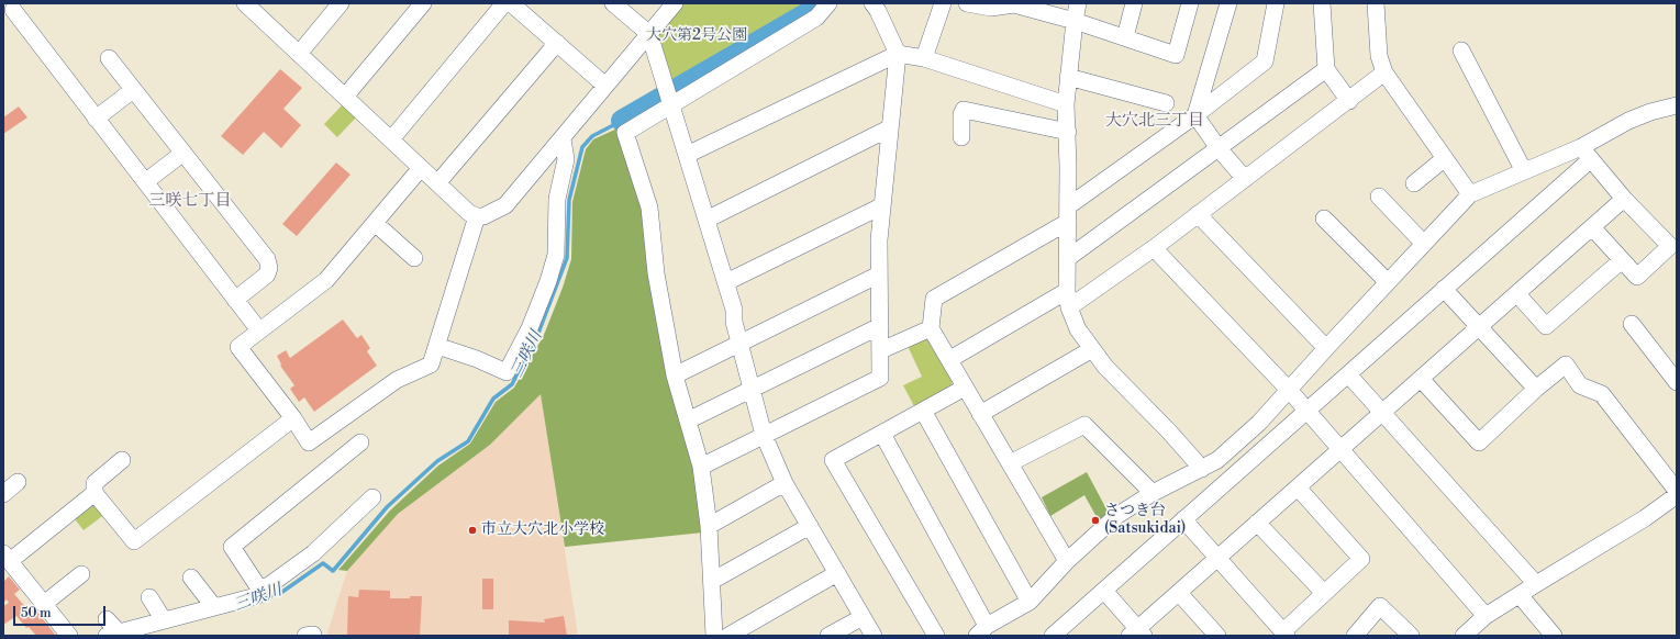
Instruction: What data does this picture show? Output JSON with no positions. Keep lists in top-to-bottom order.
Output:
{
  "districts": ["大穴北三丁目", "三咲七丁目"],
  "water": ["三咲川"],
  "parks": ["大穴第2号公園"],
  "places": ["さつき台 (Satsukidai)", "市立大穴北小学校"],
  "scale_bar": "50 m"
}
